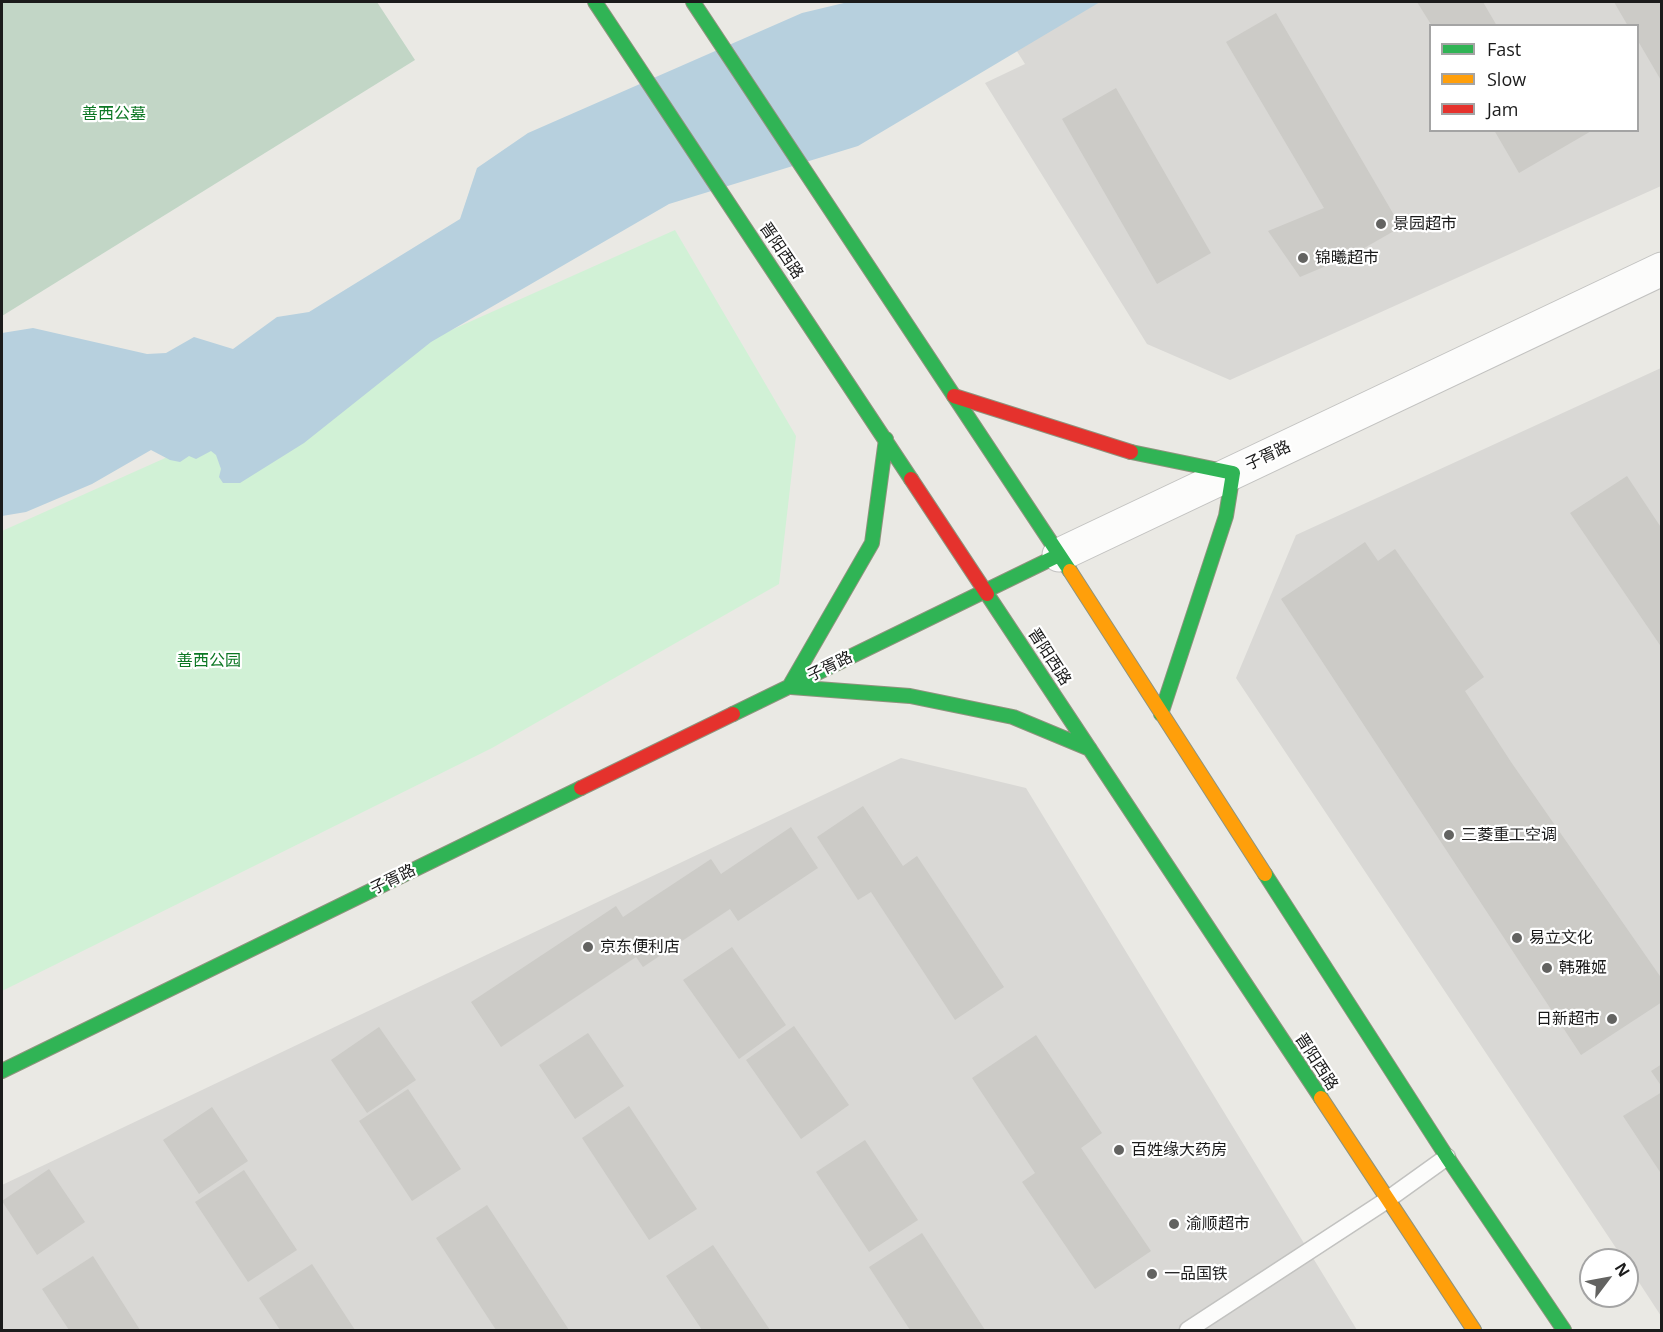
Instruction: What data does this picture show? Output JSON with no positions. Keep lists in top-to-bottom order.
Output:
{
  "streets": {
    "main road": ["晋阳西路", "子胥路"]
  },
  "crossings": [
    ["晋阳西路", "子胥路"]
  ],
  "parks": ["善西公墓", "善西公园"],
  "places": [
    "景园超市",
    "锦曦超市",
    "三菱重工空调",
    "易立文化",
    "京东便利店",
    "韩雅姬",
    "日新超市",
    "百姓缘大药房",
    "渝顺超市",
    "一品国铁"
  ],
  "legend": ["Fast", "Slow", "Jam"],
  "north": "top right"
}
